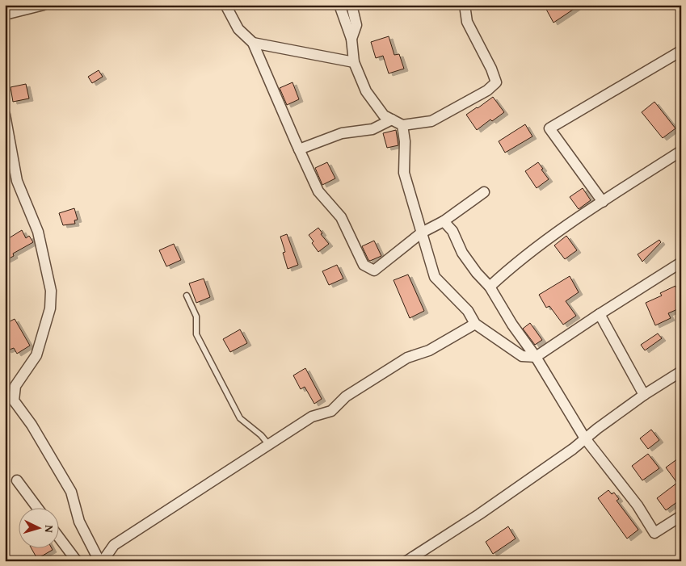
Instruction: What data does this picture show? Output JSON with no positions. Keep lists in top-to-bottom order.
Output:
{
  "north": "right"
}
